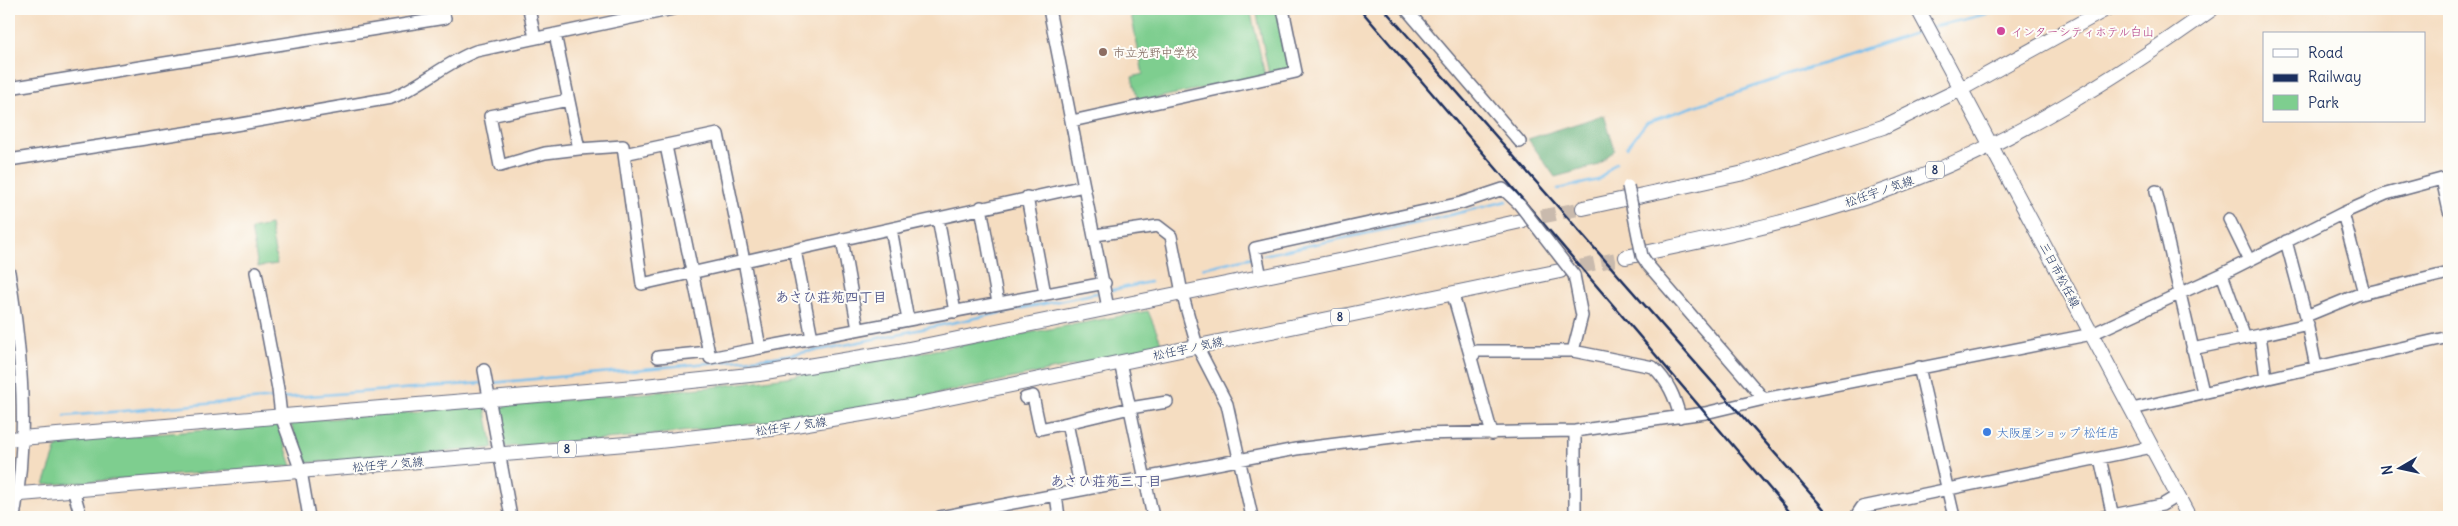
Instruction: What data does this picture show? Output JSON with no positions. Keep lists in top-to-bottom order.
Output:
{
  "streets": {
    "main road": ["8", "松任宇ノ気線", "三日市松任線"]
  },
  "crossings": [
    ["松任宇ノ気線", "三日市松任線"]
  ],
  "districts": ["あさひ荘苑四丁目", "あさひ荘苑三丁目"],
  "places": ["インターシティホテル白山", "市立光野中学校", "大阪屋ショップ 松任店"],
  "legend": ["Road", "Railway", "Park"],
  "north": "left"
}
